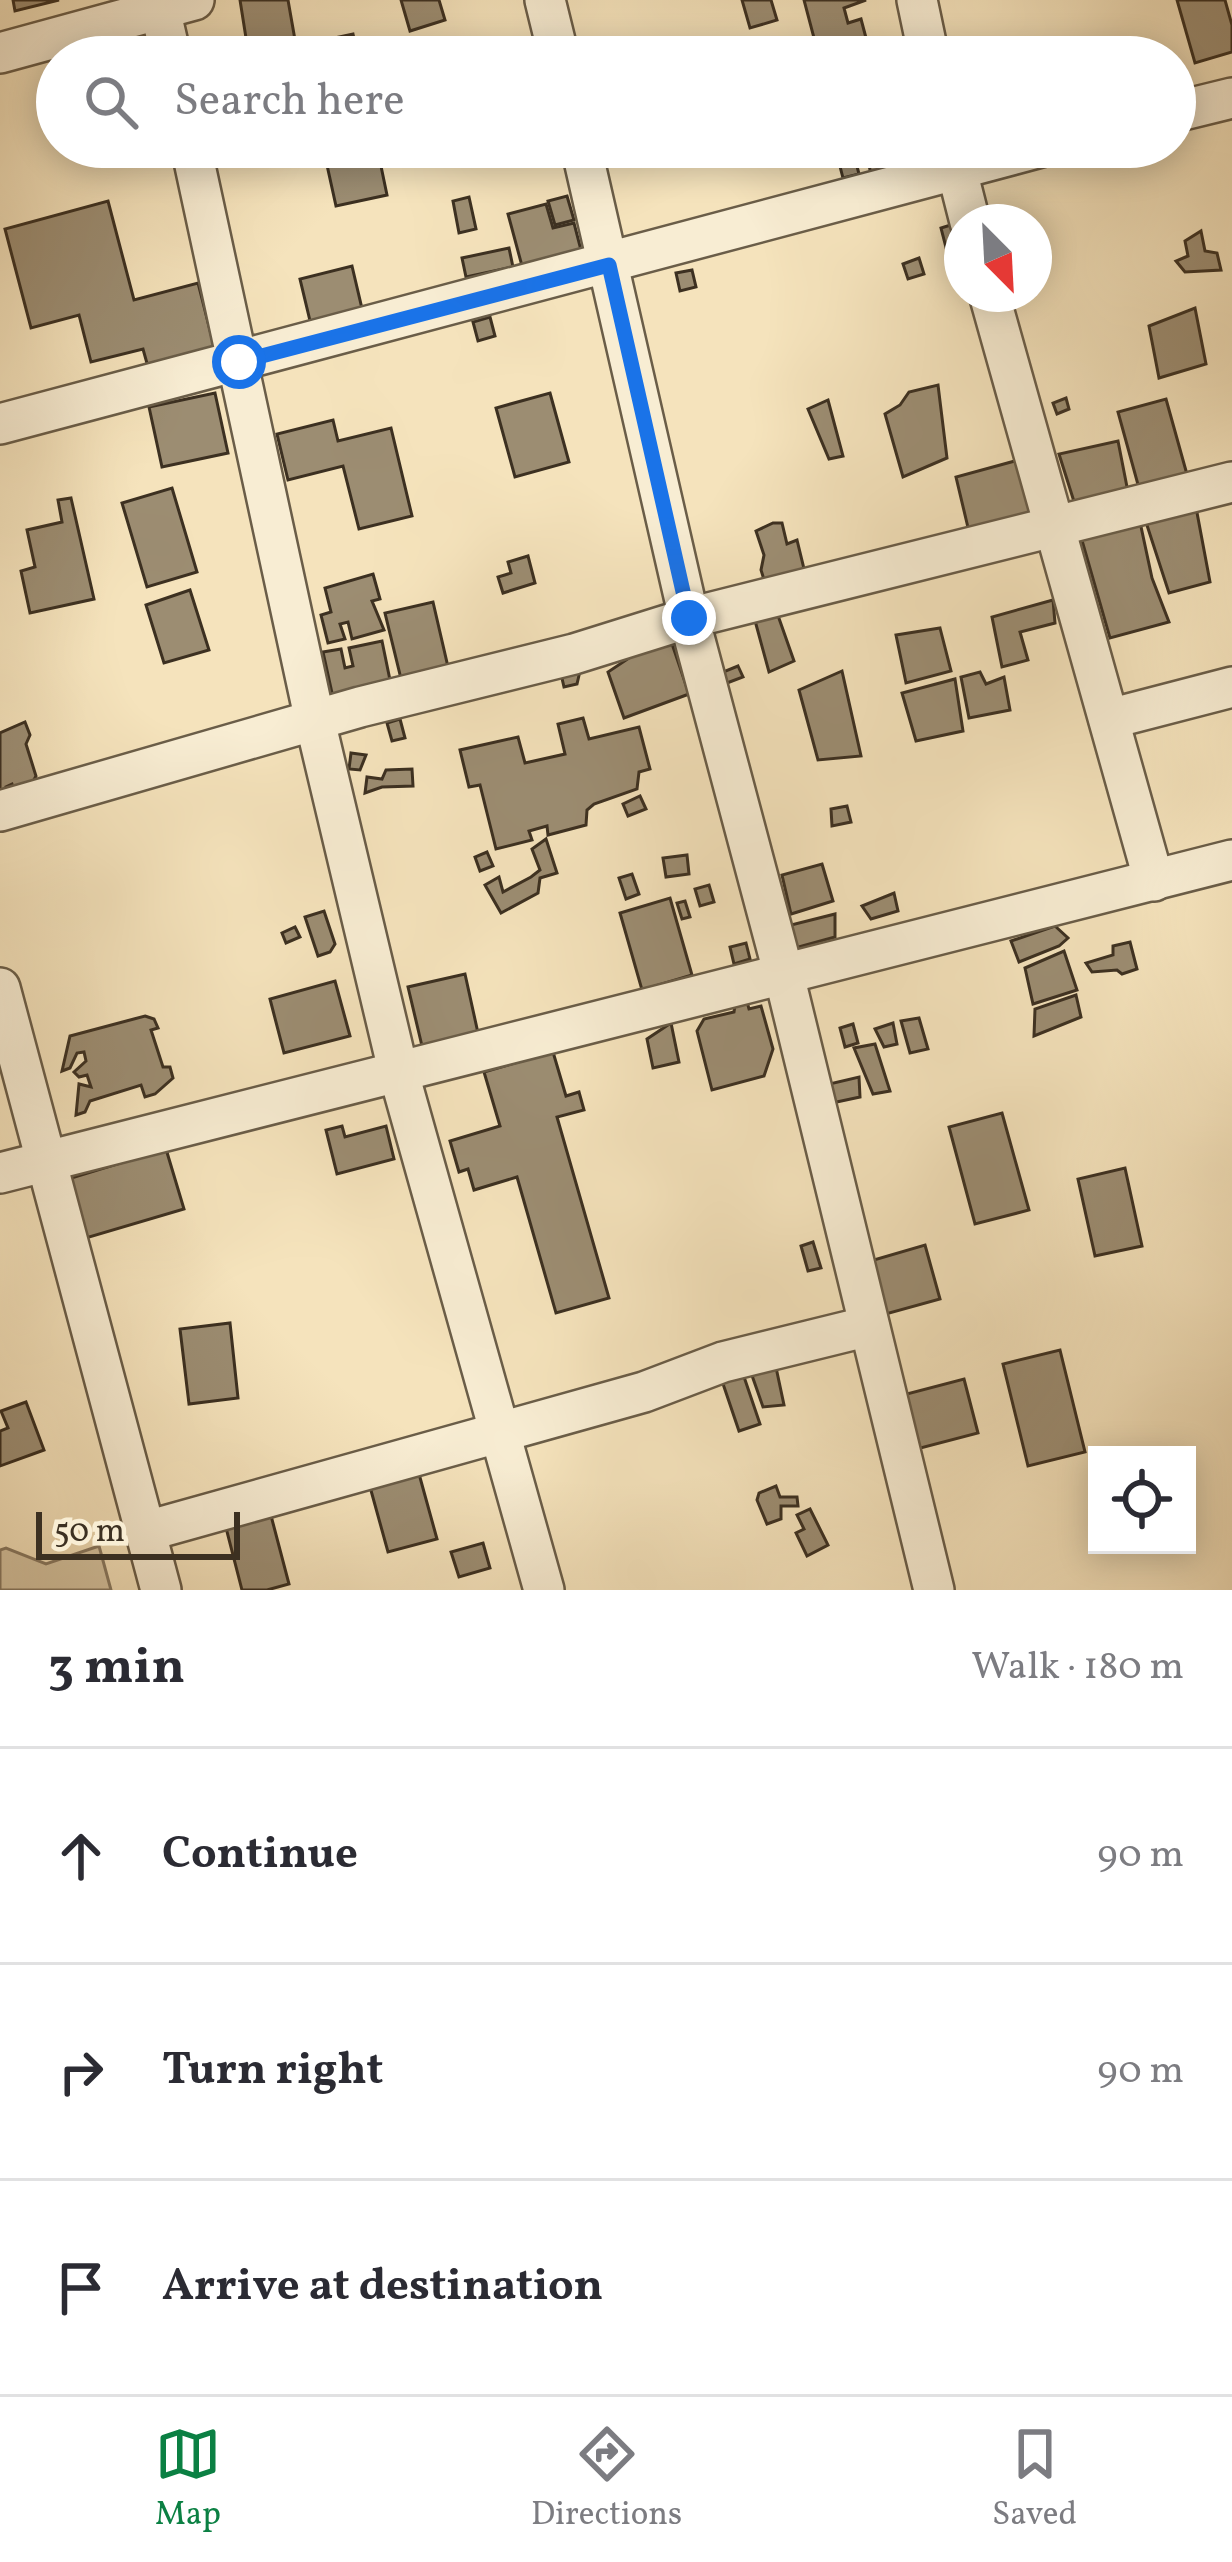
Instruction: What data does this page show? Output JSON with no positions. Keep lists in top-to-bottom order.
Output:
{
  "scale_bar": "50 m",
  "north": "bottom right",
  "page": {
    "search": "Search here",
    "scale": "50 m",
    "heading": ["3 min", "Walk · 180 m"],
    "list": [
      ["Continue", "90 m"],
      ["Turn right", "90 m"],
      "Arrive at destination"
    ],
    "nav": ["Map", "Directions", "Saved"]
  }
}
